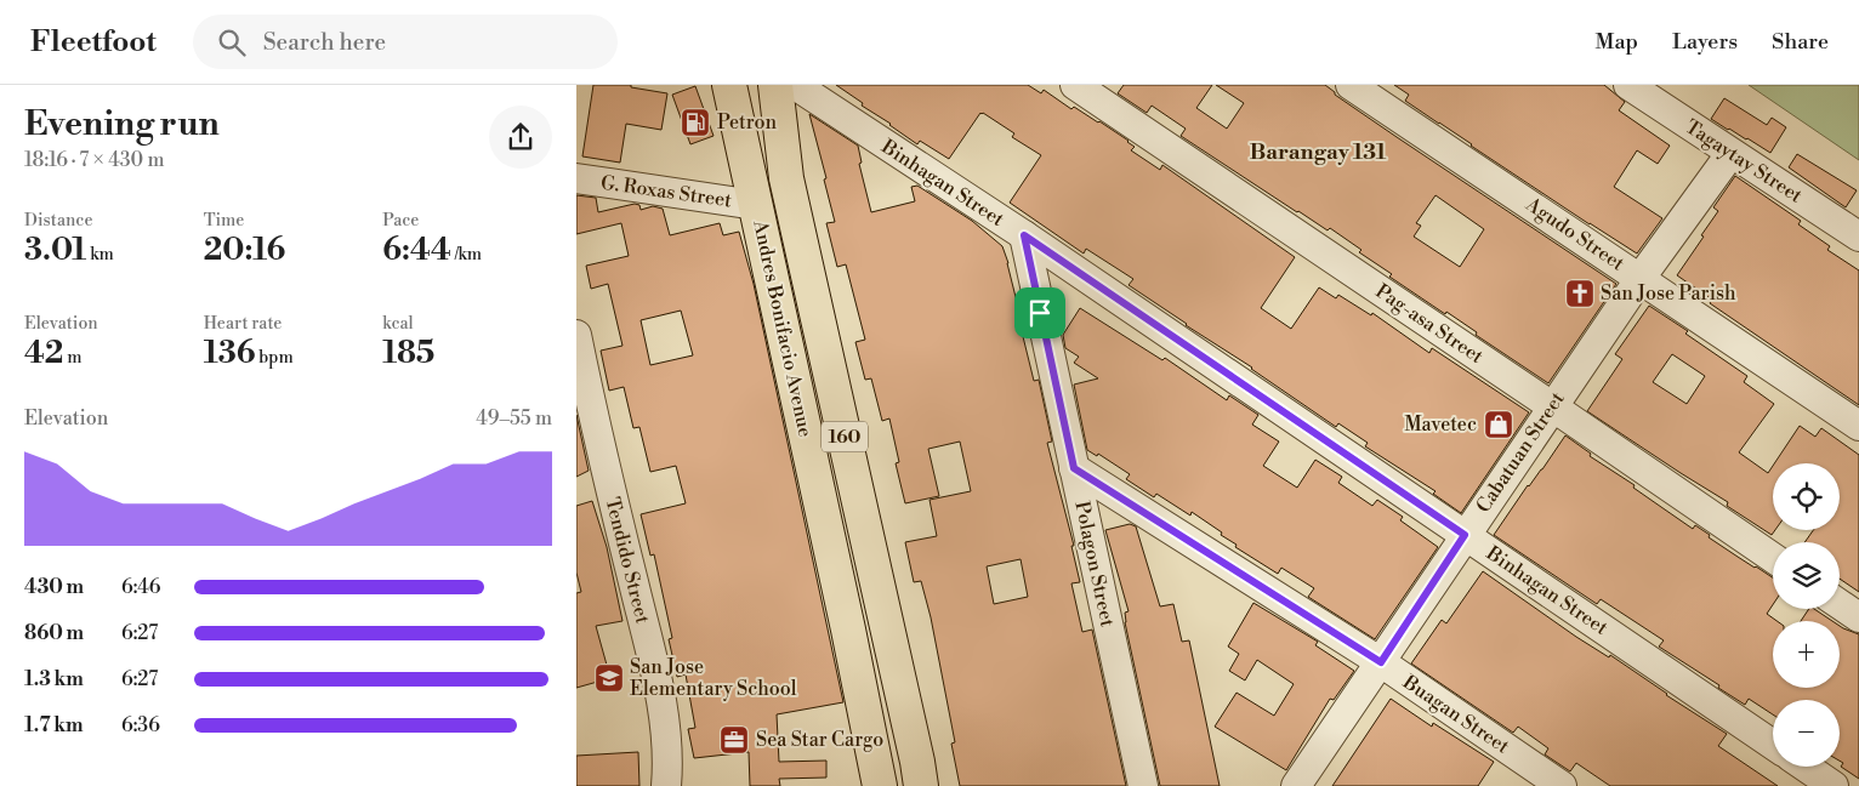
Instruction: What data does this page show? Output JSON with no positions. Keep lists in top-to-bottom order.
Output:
{
  "streets": {
    "main road": ["Andres Bonifacio Avenue", "160"],
    "street": [
      "Tagaytay Street",
      "Binhagan Street",
      "G. Roxas Street",
      "Agudo Street",
      "Pag-asa Street",
      "Cabatuan Street",
      "Tendido Street",
      "Polagon Street",
      "Buagan Street"
    ]
  },
  "crossings": [
    ["Tagaytay Street", "Cabatuan Street"],
    ["Binhagan Street", "Cabatuan Street"],
    ["Binhagan Street", "Polagon Street"],
    ["G. Roxas Street", "Andres Bonifacio Avenue"],
    ["Agudo Street", "Cabatuan Street"],
    ["Pag-asa Street", "Cabatuan Street"],
    ["Cabatuan Street", "Buagan Street"],
    ["Polagon Street", "Buagan Street"]
  ],
  "districts": ["Barangay 131"],
  "places": {
    "fuel station": ["Petron"],
    "church": ["San Jose Parish"],
    "shop": ["Mavetec"],
    "school or university": ["San Jose Elementary School"],
    "office": ["Sea Star Cargo"]
  },
  "page": {
    "header": "Fleetfoot",
    "search": "Search here",
    "nav": ["Map", "Layers", "Share"],
    "heading": ["Evening run", "18:16 · 7 × 430 m"],
    "stats": [
      ["Distance", "3.01 km"],
      ["Time", "20:16"],
      ["Pace", "6:44 /km"],
      ["Elevation", "42 m"],
      ["Heart rate", "136 bpm"],
      ["kcal", "185"]
    ],
    "chart": ["Elevation", "49–55 m"],
    "map_buttons": ["+", "−"],
    "list": [
      {
        "name": "430 m",
        "note": "6:46"
      },
      {
        "name": "860 m",
        "note": "6:27"
      },
      {
        "name": "1.3 km",
        "note": "6:27"
      },
      {
        "name": "1.7 km",
        "note": "6:36"
      }
    ]
  }
}
